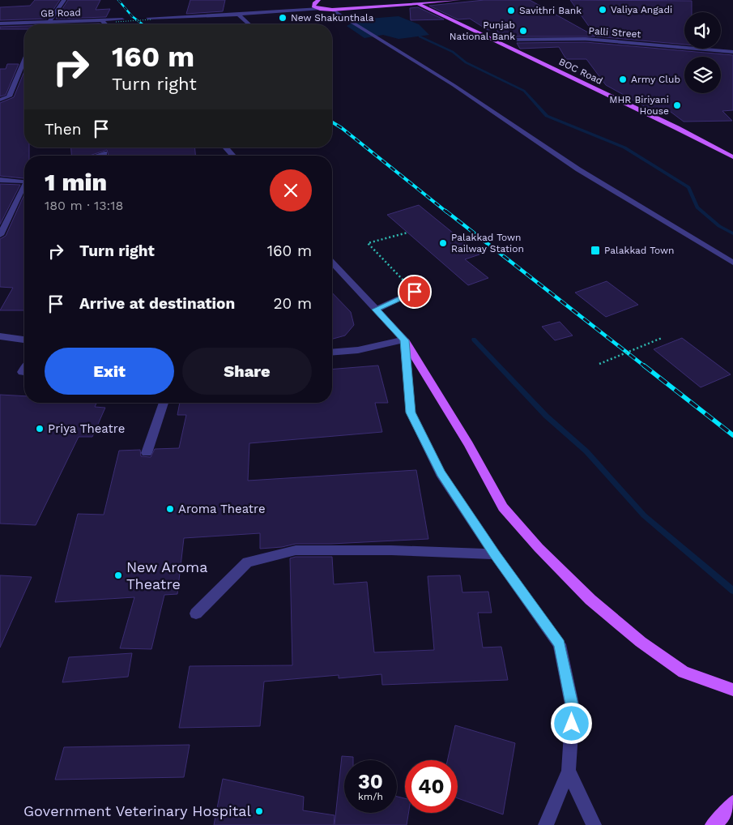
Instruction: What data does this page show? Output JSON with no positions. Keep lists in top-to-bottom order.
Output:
{
  "streets": {
    "main road": ["BOC Road"],
    "street": ["GB Road", "Palli Street"]
  },
  "crossings": [
    ["Palli Street", "BOC Road"]
  ],
  "places": {
    "other": [
      "Valiya Angadi",
      "Savithri Bank",
      "New Shakunthala",
      "Punjab National Bank",
      "Army Club",
      "MHR Biriyani House",
      "Palakkad Town Railway Station",
      "Priya Theatre",
      "Aroma Theatre",
      "New Aroma Theatre",
      "Government Veterinary Hospital"
    ],
    "transit": ["Palakkad Town"]
  },
  "page": {
    "turn": ["160 m", "Turn right"],
    "then": "Then",
    "heading": ["1 min", "180 m · 13:18"],
    "list": [
      {
        "name": "Turn right",
        "value": "160 m"
      },
      {
        "name": "Arrive at destination",
        "value": "20 m"
      }
    ],
    "buttons": ["Exit", "Share"],
    "speed": "30 km/h",
    "limit": "40"
  }
}
